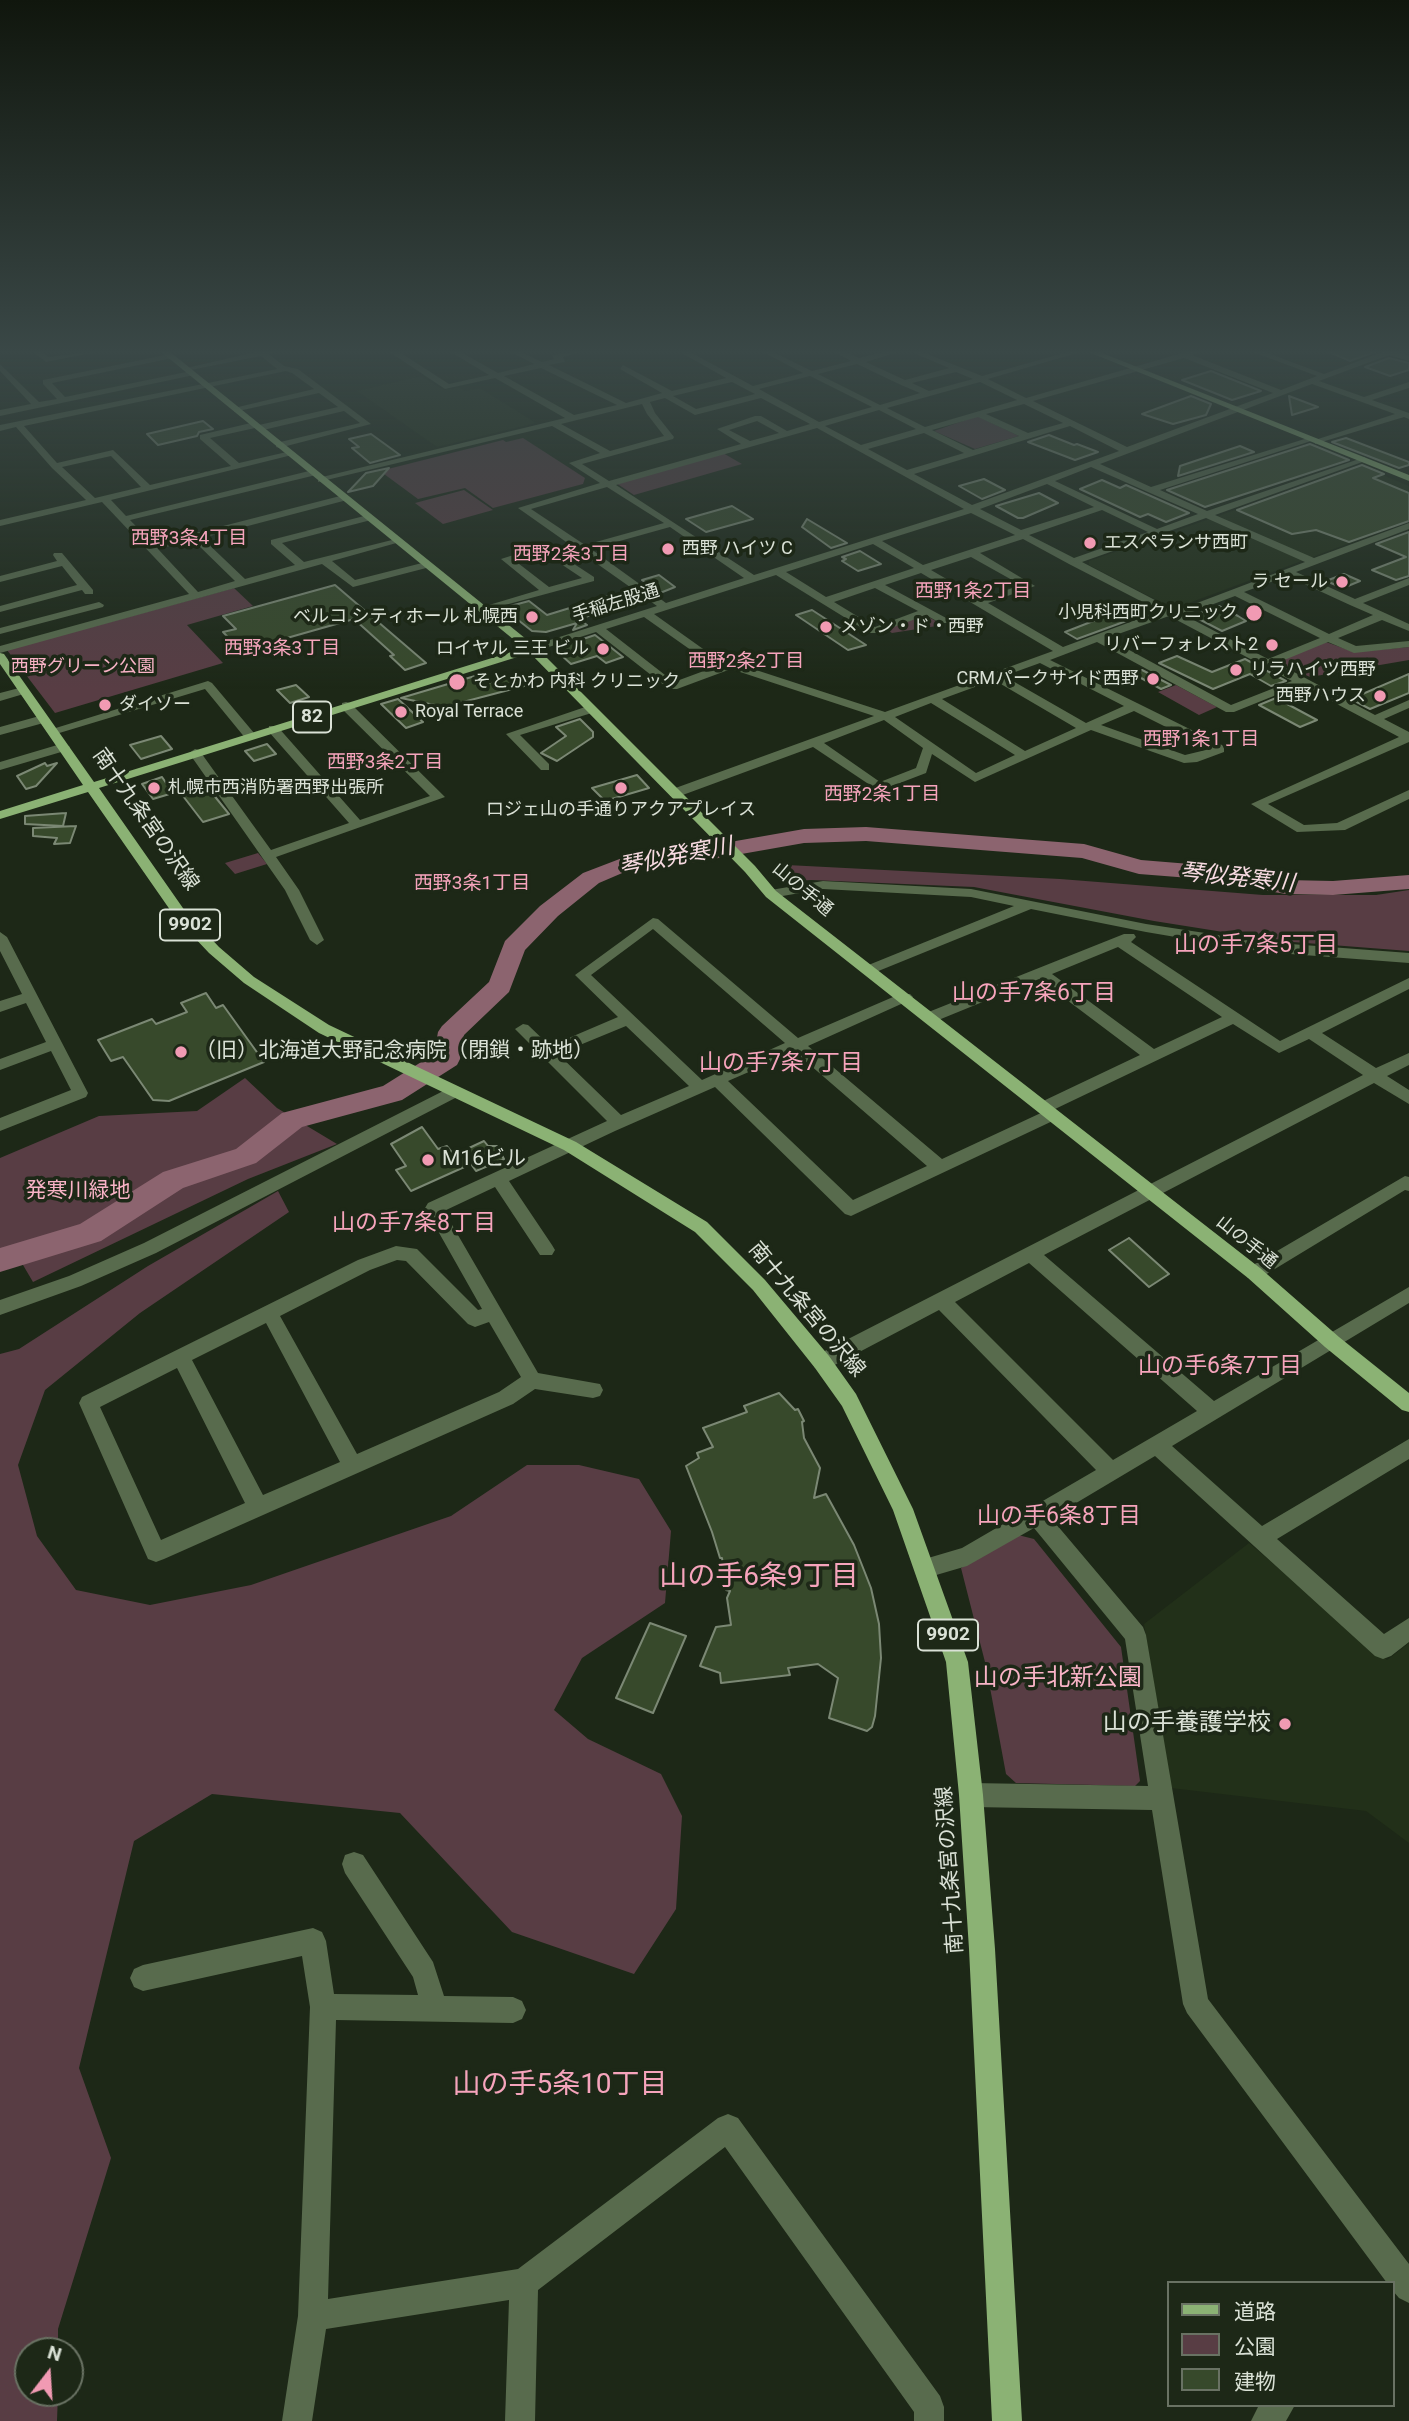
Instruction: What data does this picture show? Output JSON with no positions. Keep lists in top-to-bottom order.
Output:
{
  "streets": {
    "main road": [
      "手稲左股通",
      "82",
      "南十九条宮の沢線",
      "山の手通",
      "9902"
    ]
  },
  "crossings": [
    ["手稲左股通", "南十九条宮の沢線"],
    ["手稲左股通", "山の手通"]
  ],
  "districts": [
    "西野3条4丁目",
    "西野2条3丁目",
    "西野1条2丁目",
    "西野3条3丁目",
    "西野2条2丁目",
    "西野1条1丁目",
    "西野3条2丁目",
    "西野2条1丁目",
    "西野3条1丁目",
    "山の手7条5丁目",
    "山の手7条6丁目",
    "山の手7条7丁目",
    "山の手7条8丁目",
    "山の手6条7丁目",
    "山の手6条8丁目",
    "山の手6条9丁目",
    "山の手5条10丁目"
  ],
  "water": ["琴似発寒川"],
  "parks": ["西野グリーン公園", "発寒川緑地", "山の手北新公園"],
  "places": [
    "エスペランサ西町",
    "西野 ハイツ C",
    "ラ セール",
    "小児科西町クリニック",
    "ベルコ シティホール 札幌西",
    "メゾン・ド・西野",
    "リバーフォレスト2",
    "ロイヤル 三王 ビル",
    "リラハイツ西野",
    "CRMパークサイド西野",
    "そとかわ 内科 クリニック",
    "西野ハウス",
    "ダイソー",
    "Royal Terrace",
    "札幌市西消防署西野出張所",
    "ロジェ山の手通りアクアプレイス",
    "（旧）北海道大野記念病院（閉鎖・跡地）",
    "M16ビル",
    "山の手養護学校"
  ],
  "legend": ["道路", "公園", "建物"],
  "north": "top"
}
